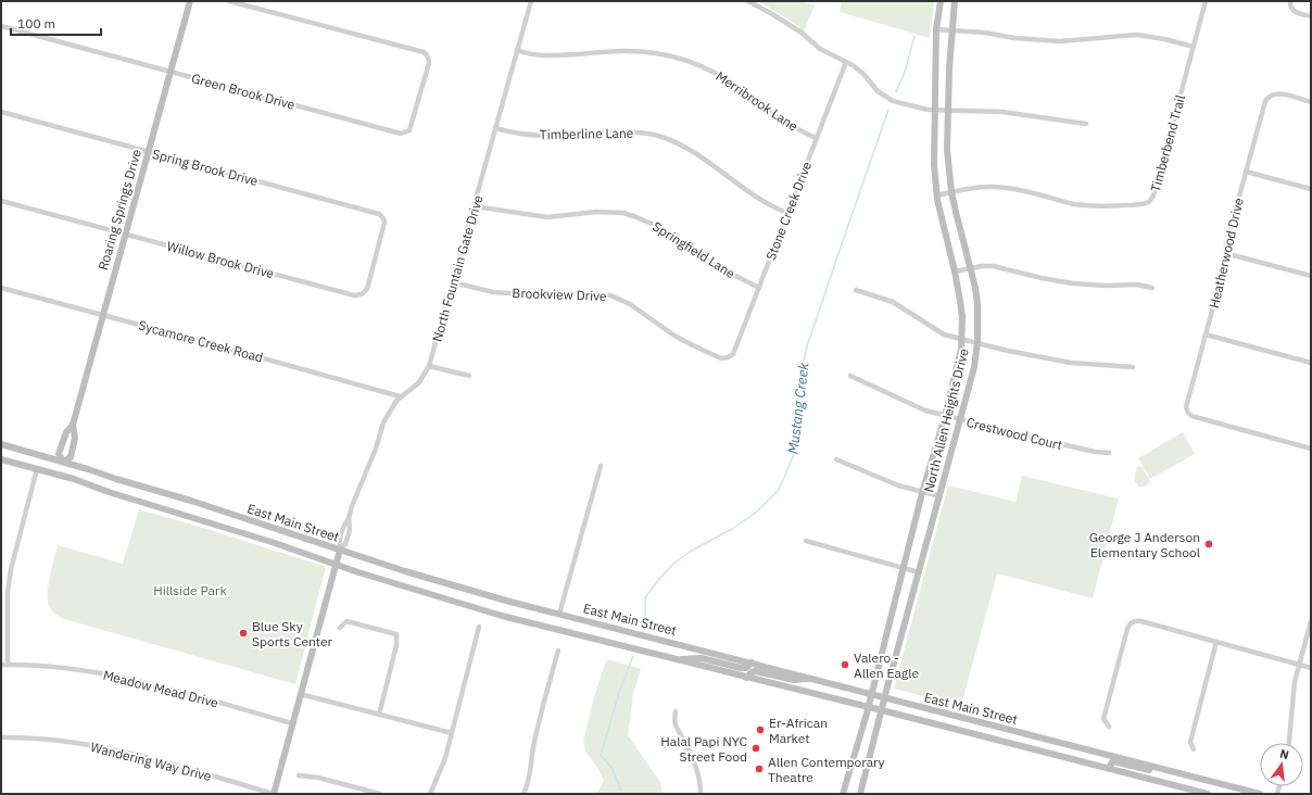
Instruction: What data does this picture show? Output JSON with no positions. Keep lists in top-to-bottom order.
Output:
{
  "streets": {
    "main road": ["Roaring Springs Drive", "North Allen Heights Drive", "East Main Street"],
    "street": [
      "Green Brook Drive",
      "Merribrook Lane",
      "Timberline Lane",
      "Timberbend Trail",
      "Spring Brook Drive",
      "Stone Creek Drive",
      "Springfield Lane",
      "Heatherwood Drive",
      "Willow Brook Drive",
      "North Fountain Gate Drive",
      "Brookview Drive",
      "Sycamore Creek Road",
      "Crestwood Court",
      "Meadow Mead Drive",
      "Wandering Way Drive"
    ]
  },
  "crossings": [
    ["Green Brook Drive", "Roaring Springs Drive"],
    ["Merribrook Lane", "Stone Creek Drive"],
    ["Merribrook Lane", "North Fountain Gate Drive"],
    ["Timberline Lane", "Stone Creek Drive"],
    ["Timberline Lane", "North Fountain Gate Drive"],
    ["Timberbend Trail", "North Allen Heights Drive"],
    ["Spring Brook Drive", "Roaring Springs Drive"],
    ["Spring Brook Drive", "Willow Brook Drive"],
    ["Roaring Springs Drive", "Willow Brook Drive"],
    ["Roaring Springs Drive", "Sycamore Creek Road"],
    ["Roaring Springs Drive", "East Main Street"],
    ["Stone Creek Drive", "Springfield Lane"],
    ["Stone Creek Drive", "Brookview Drive"],
    ["Springfield Lane", "North Fountain Gate Drive"],
    ["North Fountain Gate Drive", "Brookview Drive"],
    ["North Fountain Gate Drive", "Sycamore Creek Road"],
    ["North Fountain Gate Drive", "East Main Street"],
    ["North Allen Heights Drive", "Crestwood Court"],
    ["North Allen Heights Drive", "East Main Street"]
  ],
  "water": ["Mustang Creek"],
  "parks": ["Hillside Park"],
  "places": [
    "George J Anderson Elementary School",
    "Blue Sky Sports Center",
    "Valero - Allen Eagle",
    "Er-African Market",
    "Halal Papi NYC Street Food",
    "Allen Contemporary Theatre"
  ],
  "scale_bar": "100 m",
  "north": "top"
}
